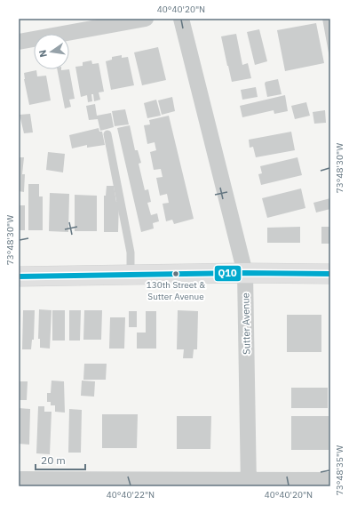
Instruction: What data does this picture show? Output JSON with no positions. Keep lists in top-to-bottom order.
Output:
{
  "streets": {
    "street": ["Sutter Avenue"]
  },
  "places": ["130th Street & Sutter Avenue"],
  "lines": ["transit line Q10"],
  "scale_bar": "20 m",
  "north": "left",
  "coordinates": [
    "40°40'20\"N",
    "73°48'30\"W",
    "73°48'35\"W",
    "40°40'22\"N"
  ]
}
